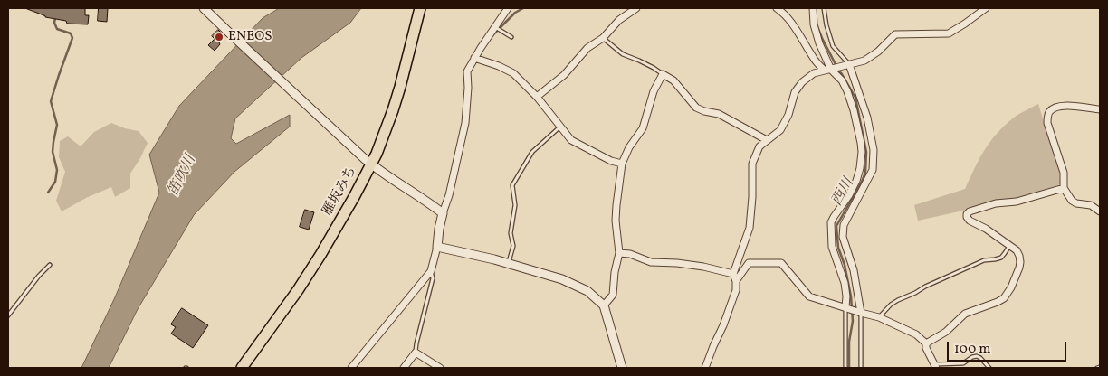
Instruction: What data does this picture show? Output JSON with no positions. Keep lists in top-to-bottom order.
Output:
{
  "streets": {
    "highway": ["雁坂みち"]
  },
  "water": ["笛吹川", "西川"],
  "places": ["ENEOS"],
  "scale_bar": "100 m"
}
